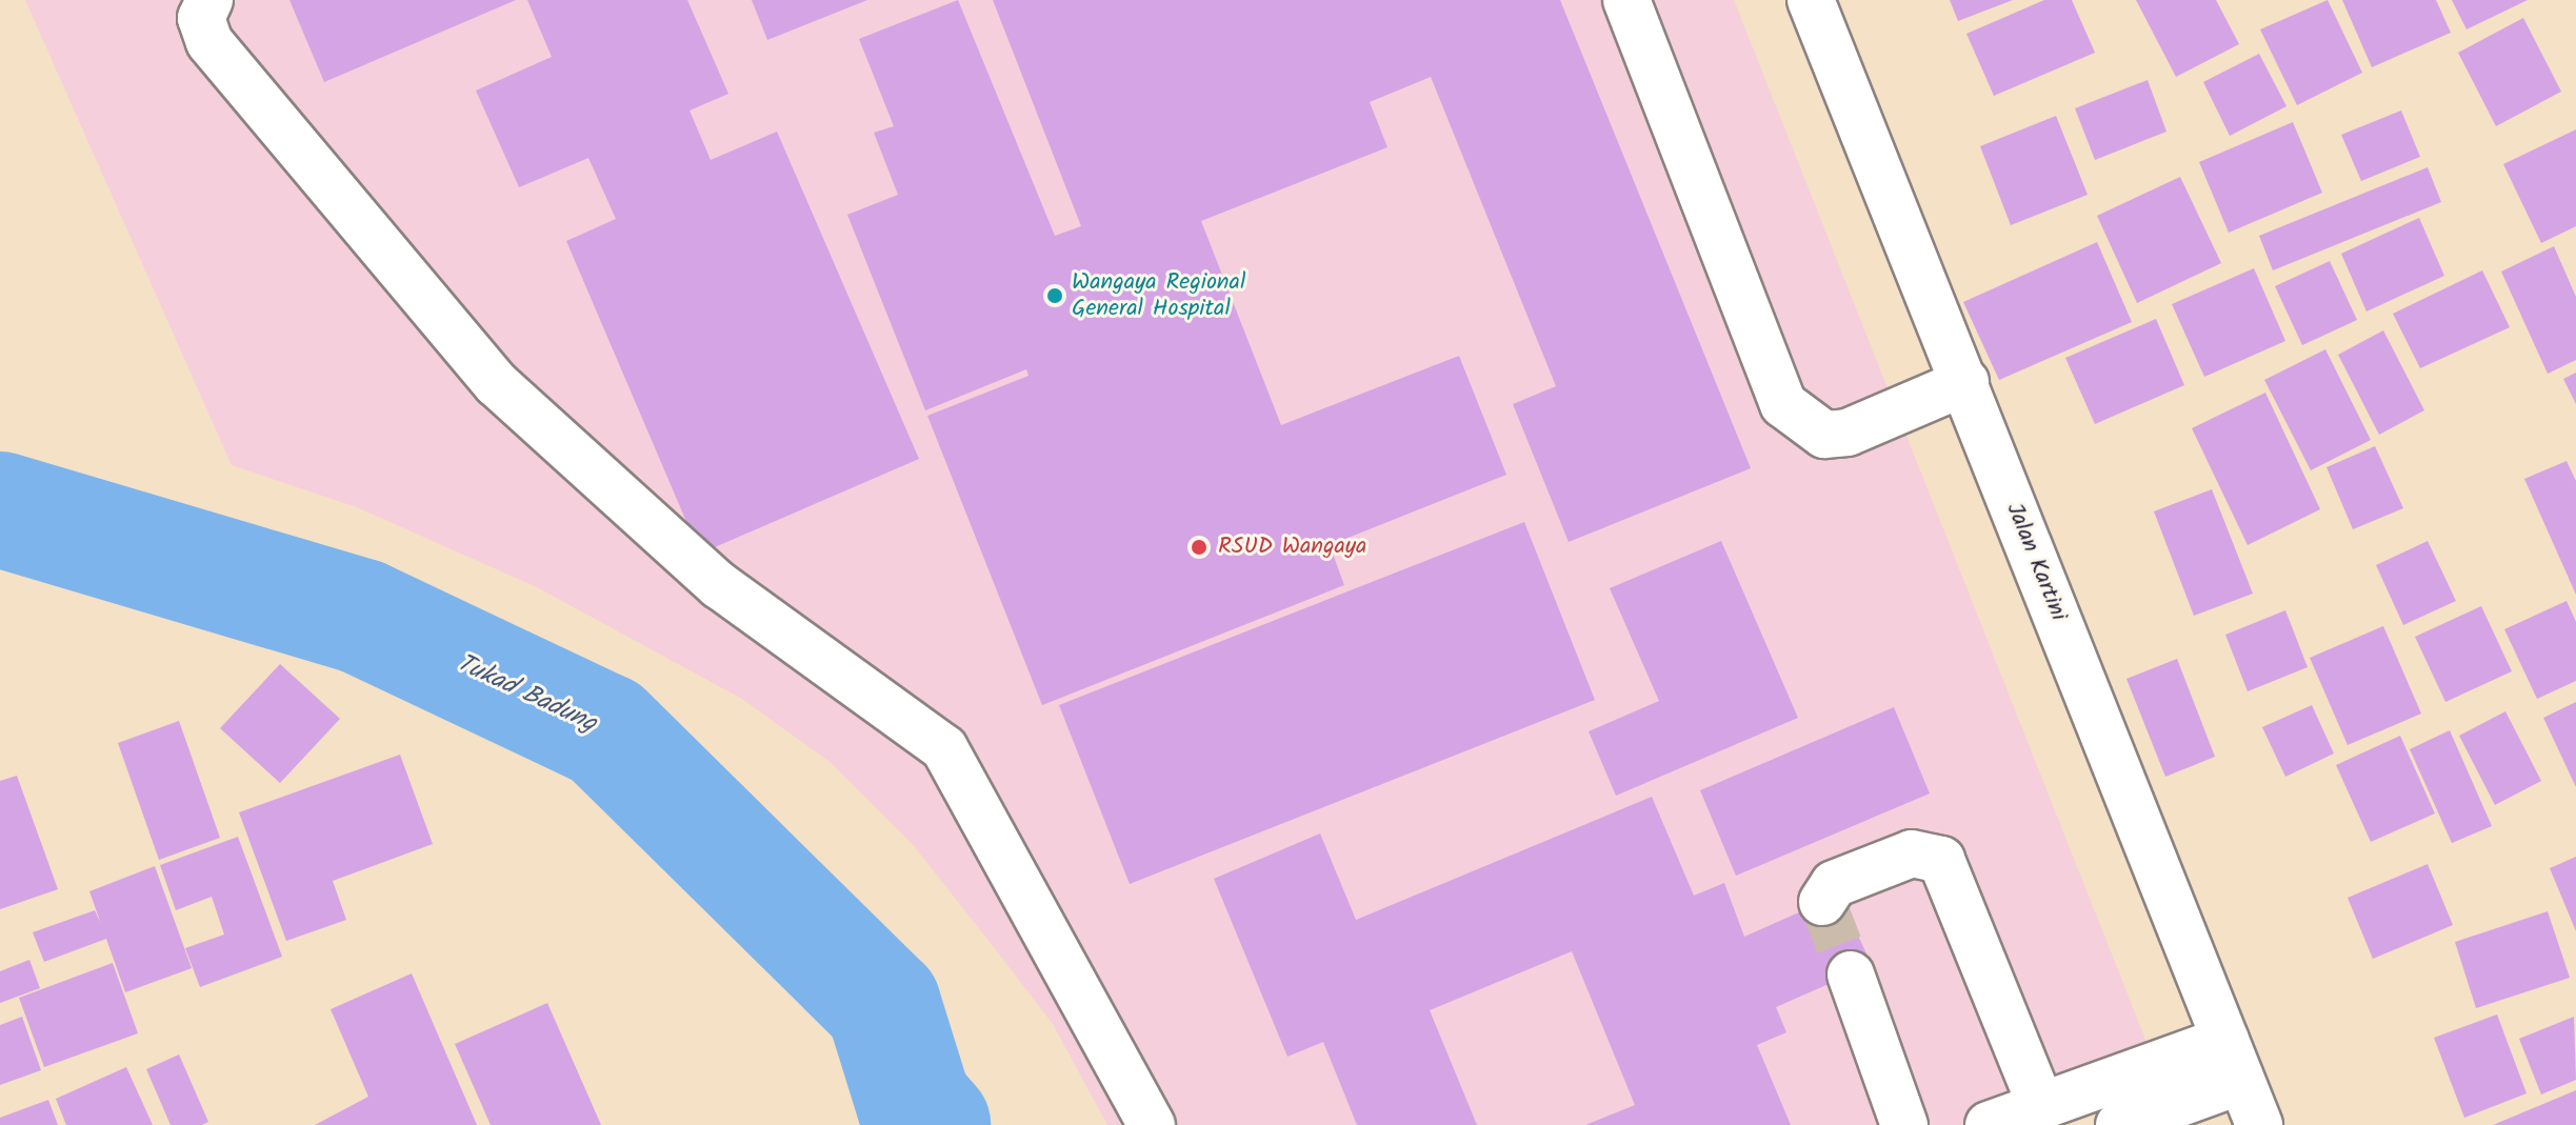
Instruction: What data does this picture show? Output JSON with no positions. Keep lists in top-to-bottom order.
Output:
{
  "streets": {
    "main road": ["Jalan Kartini"]
  },
  "water": ["Tukad Badung"],
  "places": ["Wangaya Regional General Hospital", "RSUD Wangaya"]
}
